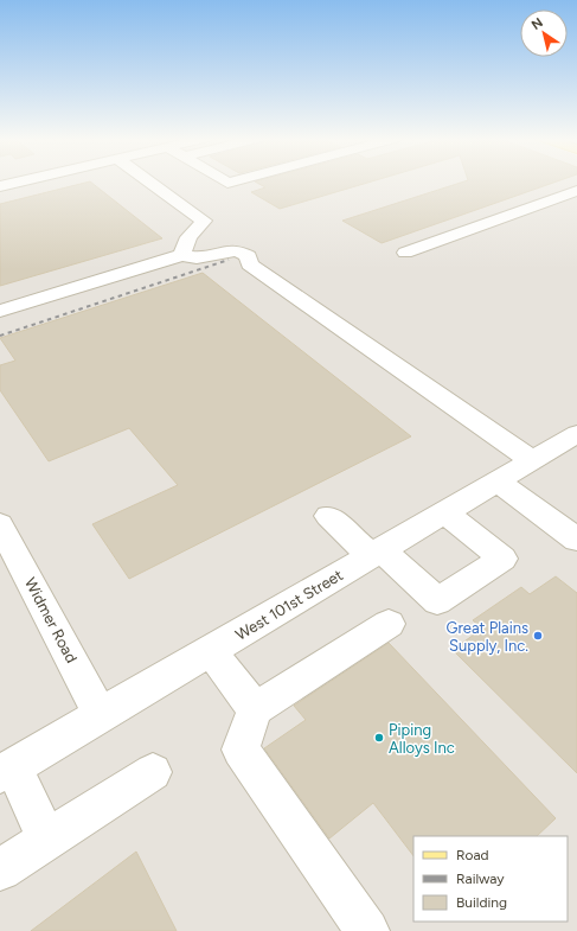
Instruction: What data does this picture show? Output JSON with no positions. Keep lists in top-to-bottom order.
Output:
{
  "streets": {
    "street": ["West 101st Street", "Widmer Road"]
  },
  "crossings": [
    ["West 101st Street", "Widmer Road"]
  ],
  "places": ["Great Plains Supply, Inc.", "Piping Alloys Inc"],
  "legend": ["Road", "Railway", "Building"],
  "north": "top left"
}
